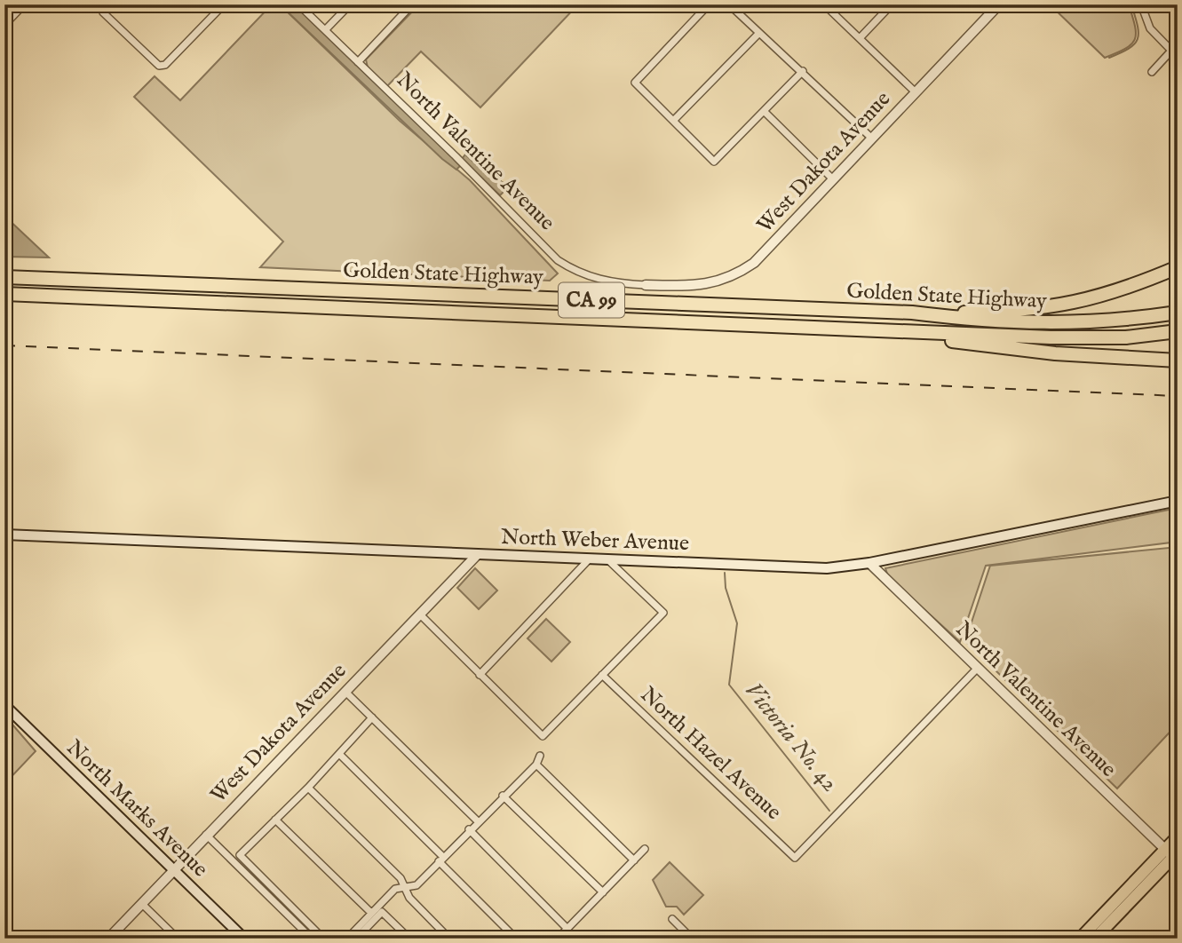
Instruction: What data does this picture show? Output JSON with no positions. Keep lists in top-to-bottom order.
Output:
{
  "streets": {
    "highway": ["Golden State Highway", "CA 99"],
    "main road": ["North Weber Avenue", "North Marks Avenue"],
    "street": ["North Valentine Avenue", "West Dakota Avenue", "North Hazel Avenue"]
  },
  "crossings": [
    ["North Valentine Avenue", "West Dakota Avenue"],
    ["North Valentine Avenue", "North Weber Avenue"],
    ["North Valentine Avenue", "North Hazel Avenue"],
    ["West Dakota Avenue", "North Weber Avenue"],
    ["West Dakota Avenue", "North Marks Avenue"]
  ],
  "water": ["Victoria No. 42"]
}
